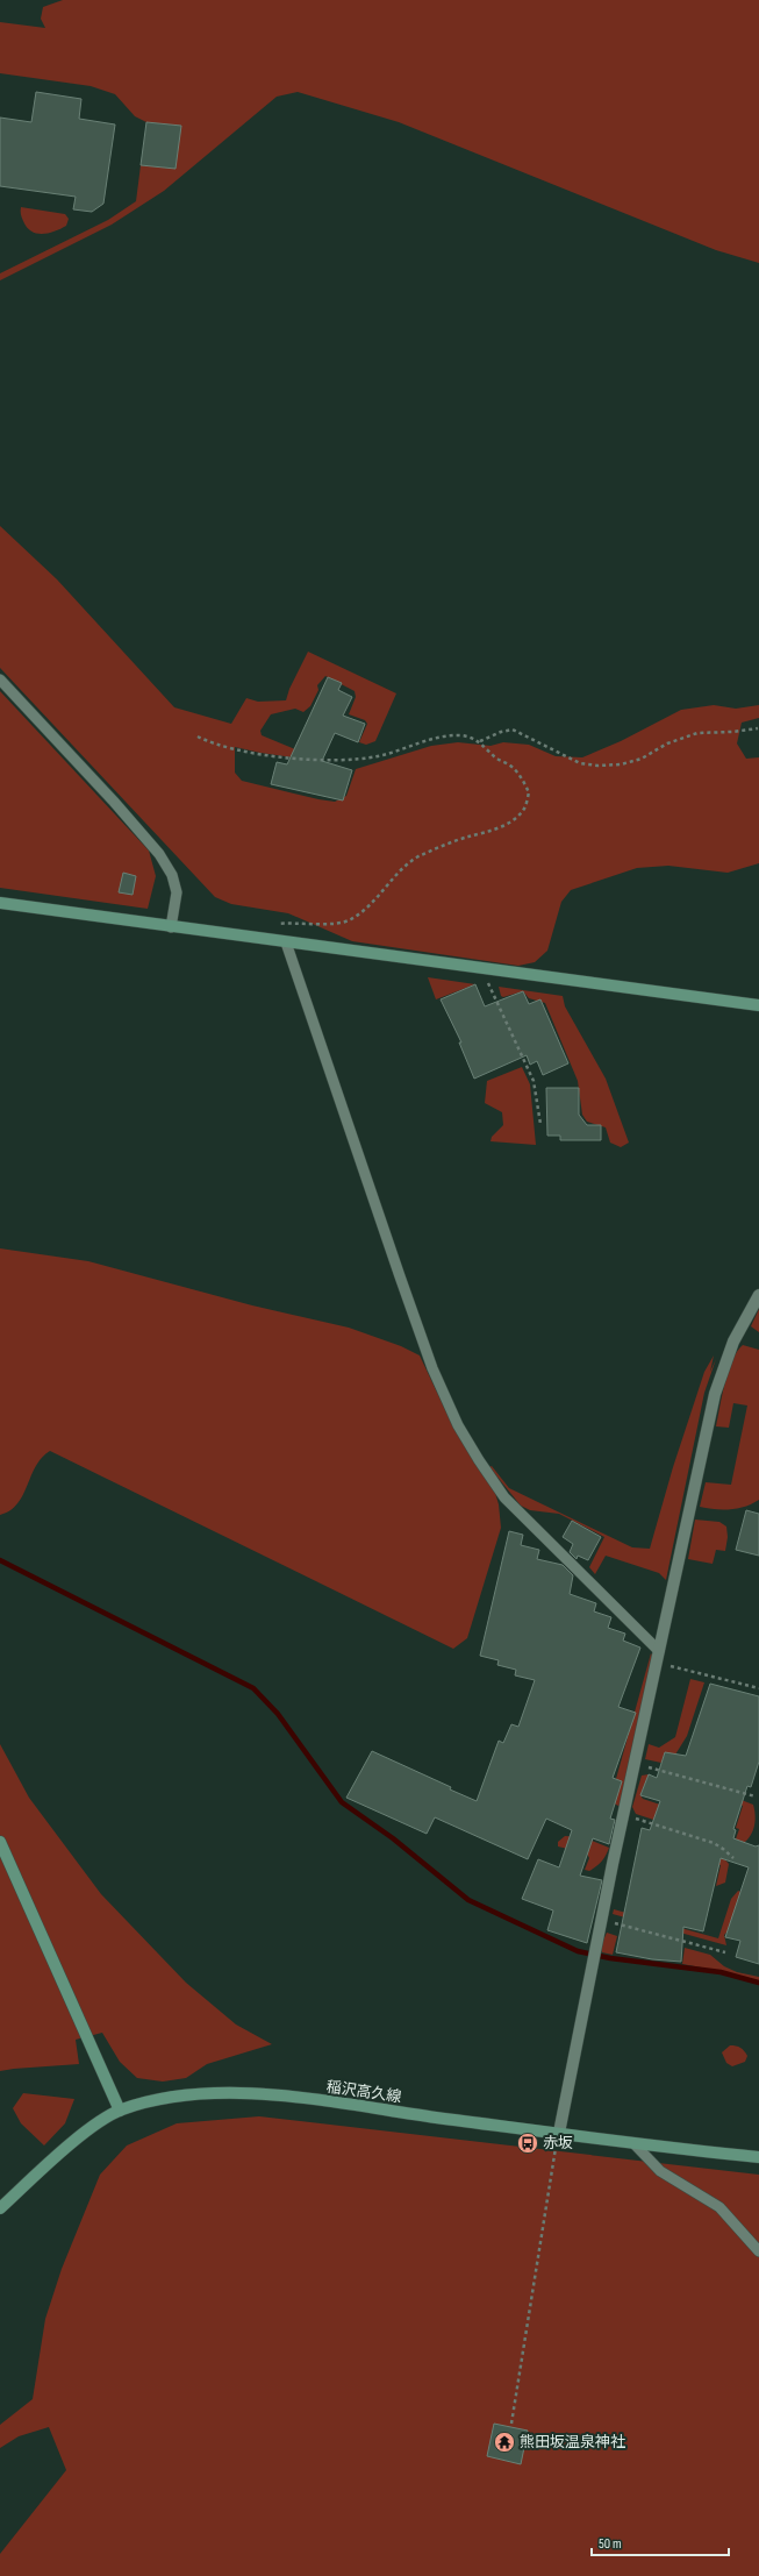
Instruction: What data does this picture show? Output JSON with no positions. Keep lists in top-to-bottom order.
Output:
{
  "streets": {
    "street": ["稲沢高久線"]
  },
  "places": {
    "bus stop": ["赤坂"],
    "temple": ["熊田坂温泉神社"]
  },
  "scale_bar": "50 m"
}
